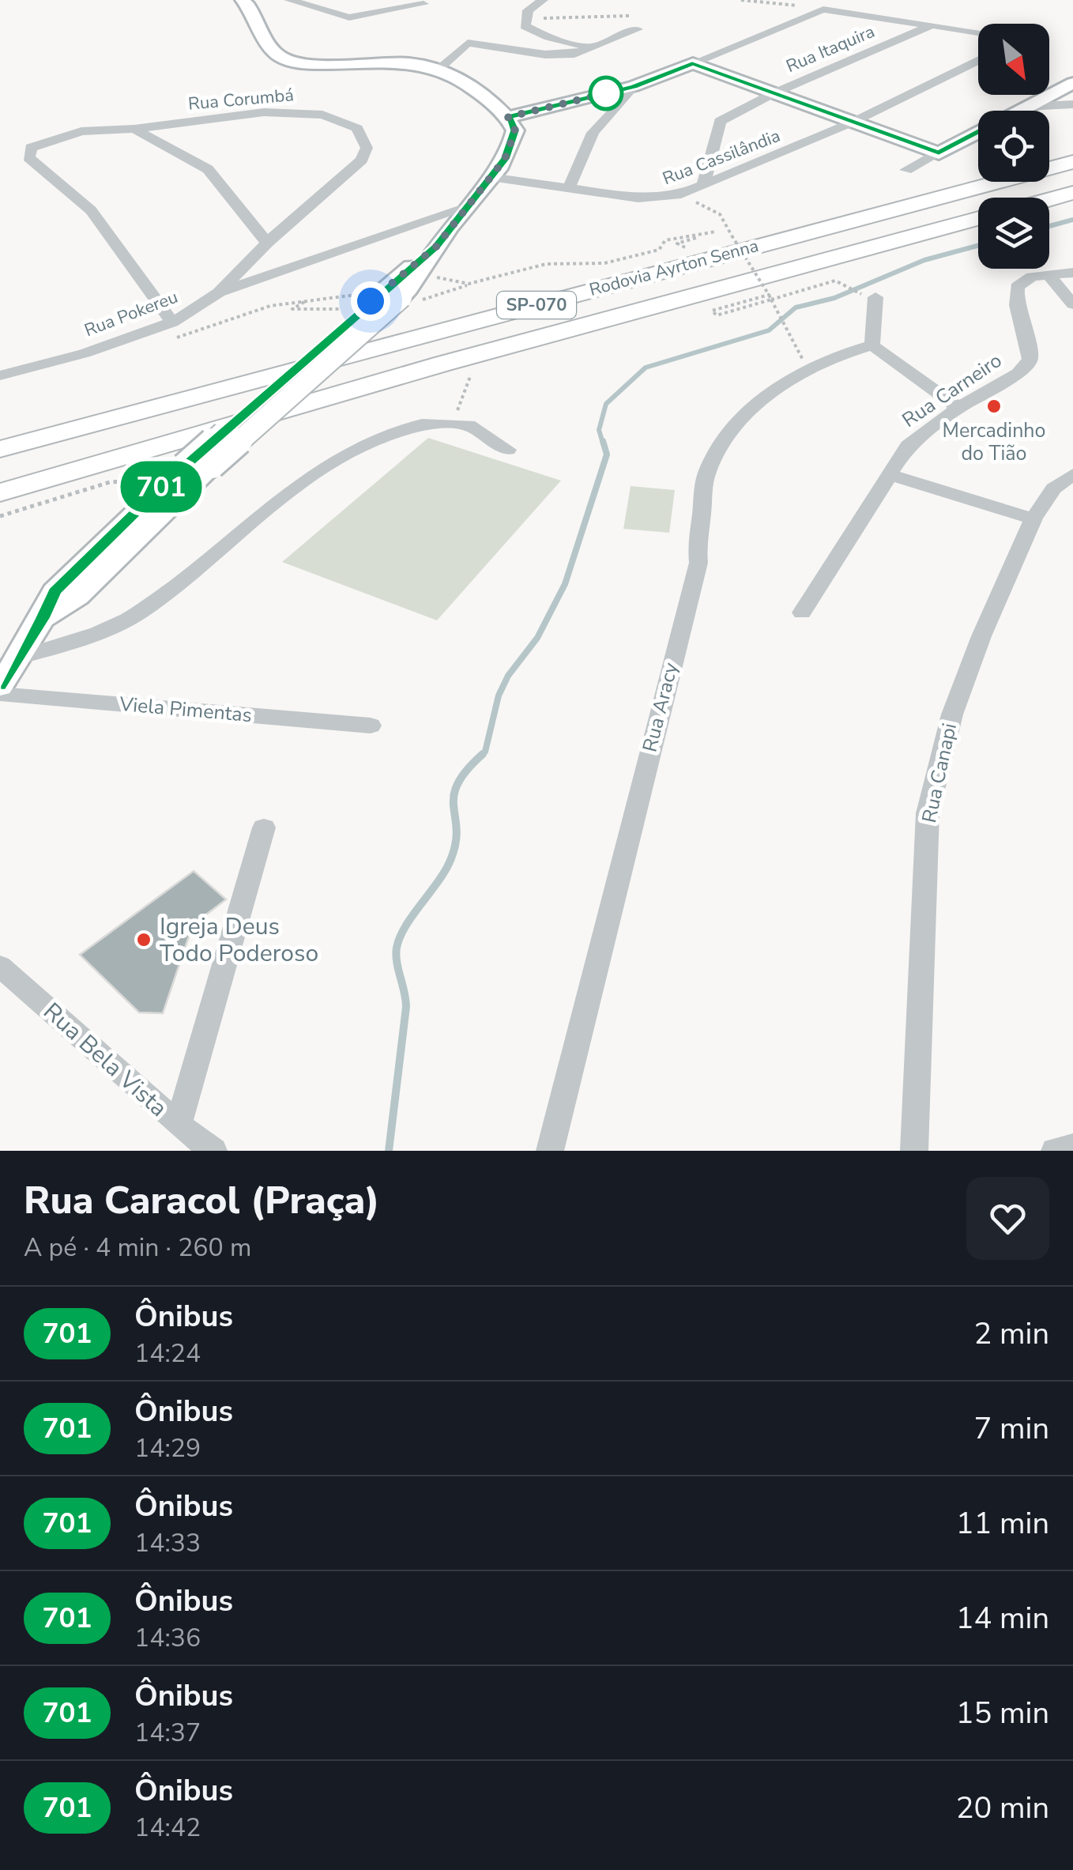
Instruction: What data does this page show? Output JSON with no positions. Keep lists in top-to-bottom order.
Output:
{
  "streets": {
    "highway": ["Rodovia Ayrton Senna", "SP-070"],
    "street": [
      "Rua Itaquira",
      "Rua Corumbá",
      "Rua Cassilândia",
      "Rua Pokereu",
      "Rua Carneiro",
      "Rua Aracy",
      "Viela Pimentas",
      "Rua Canapi",
      "Rua Bela Vista"
    ]
  },
  "crossings": [
    ["Rua Itaquira", "Rua Cassilândia"],
    ["Rua Corumbá", "Rua Pokereu"]
  ],
  "places": ["Mercadinho do Tião", "Igreja Deus Todo Poderoso"],
  "lines": ["bus line 701"],
  "north": "bottom right",
  "page": {
    "on_map": "701",
    "heading": ["Rua Caracol (Praça)", "A pé · 4 min · 260 m"],
    "list": [
      {
        "mark": "701",
        "name": "Ônibus",
        "note": "14:24",
        "value": "2 min"
      },
      {
        "mark": "701",
        "name": "Ônibus",
        "note": "14:29",
        "value": "7 min"
      },
      {
        "mark": "701",
        "name": "Ônibus",
        "note": "14:33",
        "value": "11 min"
      },
      {
        "mark": "701",
        "name": "Ônibus",
        "note": "14:36",
        "value": "14 min"
      },
      {
        "mark": "701",
        "name": "Ônibus",
        "note": "14:37",
        "value": "15 min"
      },
      {
        "mark": "701",
        "name": "Ônibus",
        "note": "14:42",
        "value": "20 min"
      }
    ]
  }
}
